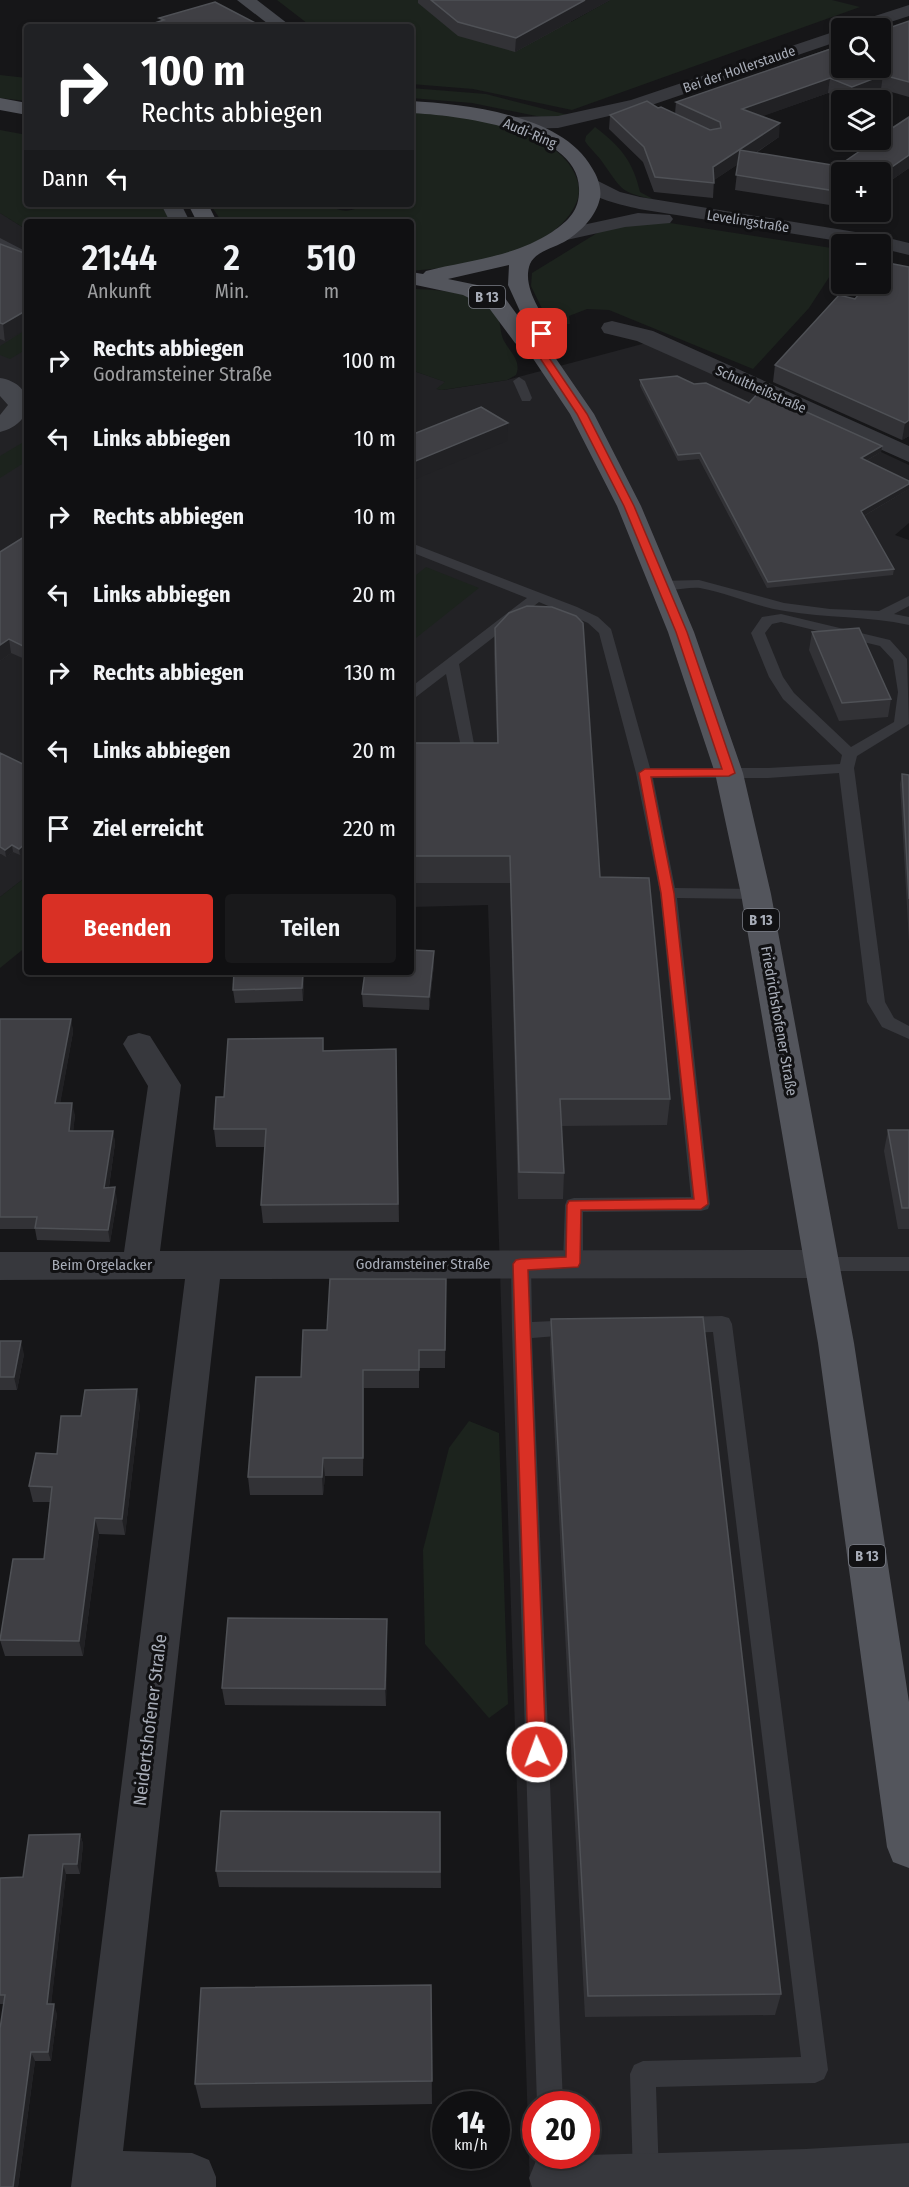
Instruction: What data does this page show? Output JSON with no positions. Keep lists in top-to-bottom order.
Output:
{
  "streets": {
    "main road": ["Audi-Ring", "B 13", "Friedrichshofener Straße"],
    "street": [
      "Bei der Hollerstaude",
      "Levelingstraße",
      "Schultheißstraße",
      "Godramsteiner Straße",
      "Beim Orgelacker",
      "Neidertshofener Straße"
    ]
  },
  "crossings": [
    ["Bei der Hollerstaude", "Audi-Ring"],
    ["Audi-Ring", "Levelingstraße"],
    ["Audi-Ring", "B 13"],
    ["Levelingstraße", "B 13"],
    ["B 13", "Friedrichshofener Straße"],
    ["Friedrichshofener Straße", "Godramsteiner Straße"],
    ["Godramsteiner Straße", "Beim Orgelacker"],
    ["Godramsteiner Straße", "Neidertshofener Straße"],
    ["Beim Orgelacker", "Neidertshofener Straße"]
  ],
  "page": {
    "map_buttons": ["+", "−"],
    "turn": ["100 m", "Rechts abbiegen"],
    "then": "Dann",
    "eta": [
      "21:44",
      "Ankunft",
      "2",
      "Min.",
      "510",
      "m"
    ],
    "list": [
      {
        "name": "Rechts abbiegen",
        "note": "Godramsteiner Straße",
        "value": "100 m"
      },
      {
        "name": "Links abbiegen",
        "value": "10 m"
      },
      {
        "name": "Rechts abbiegen",
        "value": "10 m"
      },
      {
        "name": "Links abbiegen",
        "value": "20 m"
      },
      {
        "name": "Rechts abbiegen",
        "value": "130 m"
      },
      {
        "name": "Links abbiegen",
        "value": "20 m"
      },
      {
        "name": "Ziel erreicht",
        "value": "220 m"
      }
    ],
    "buttons": ["Beenden", "Teilen"],
    "speed": "14 km/h",
    "limit": "20"
  }
}
